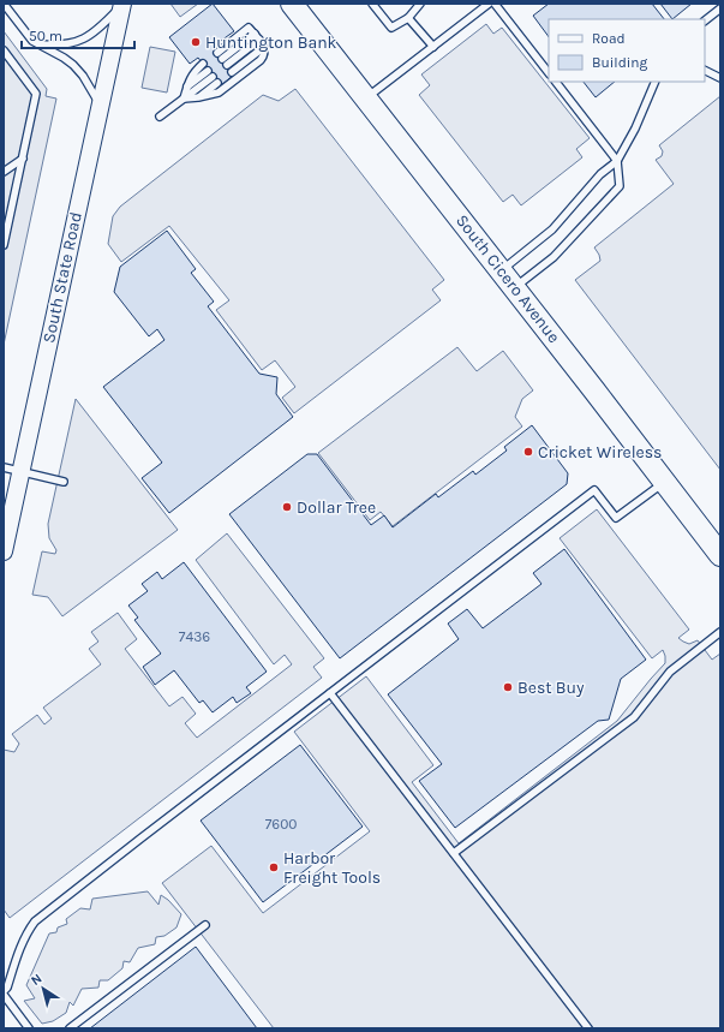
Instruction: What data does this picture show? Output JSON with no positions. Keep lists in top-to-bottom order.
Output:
{
  "streets": {
    "main road": ["South Cicero Avenue"],
    "street": ["South State Road"]
  },
  "places": [
    "Huntington Bank",
    "Cricket Wireless",
    "Dollar Tree",
    "Best Buy",
    "Harbor Freight Tools"
  ],
  "house_numbers": ["7436", "7600"],
  "legend": ["Road", "Building"],
  "scale_bar": "50 m",
  "north": "top left"
}
